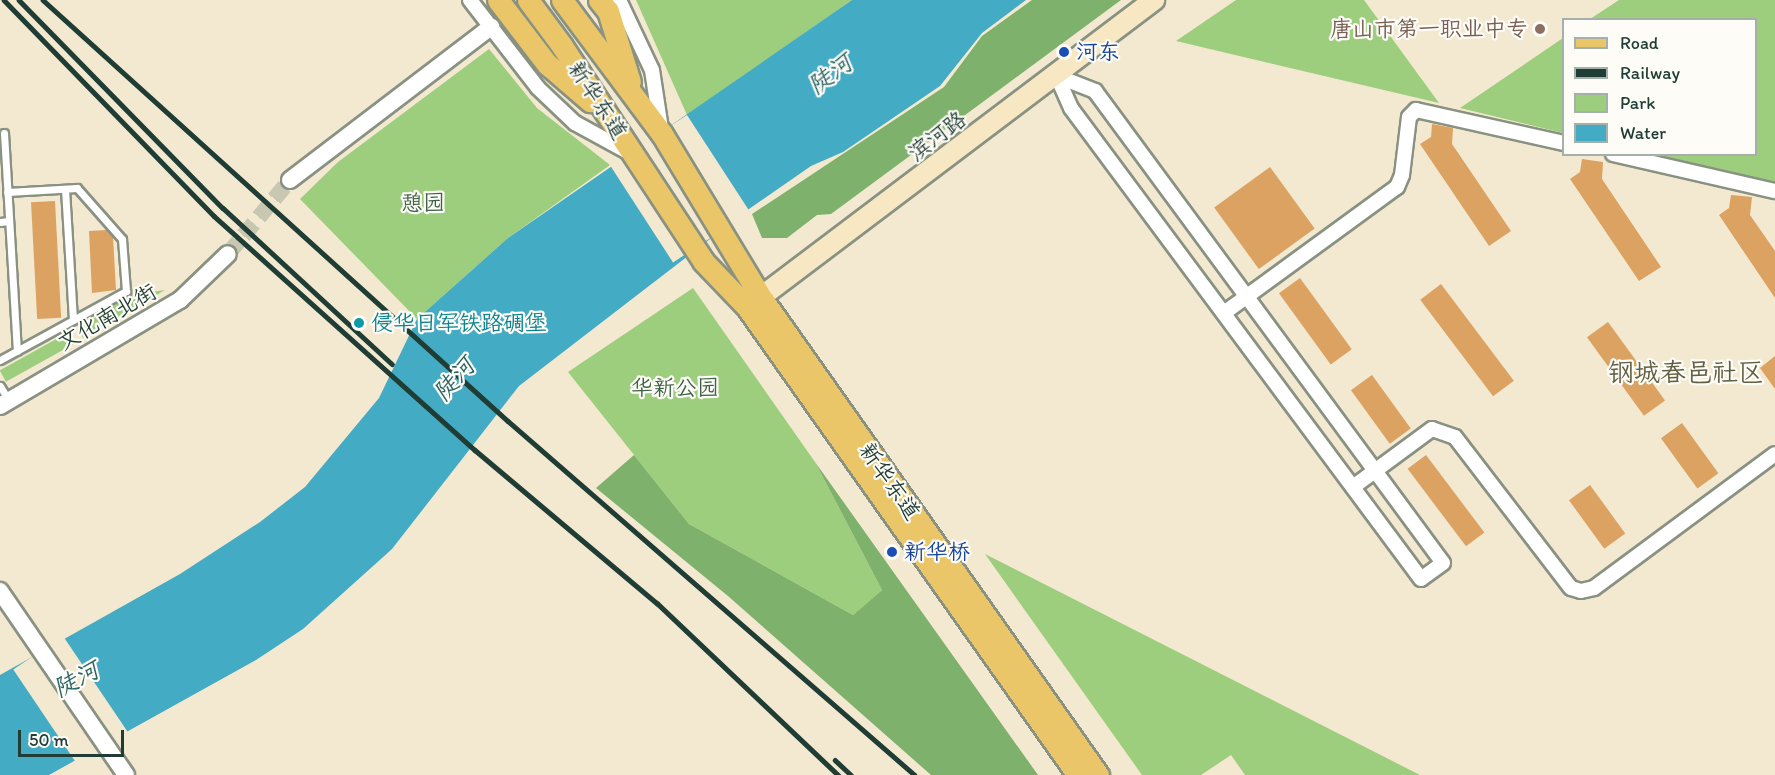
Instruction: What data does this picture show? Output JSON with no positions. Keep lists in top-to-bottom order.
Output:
{
  "streets": {
    "main road": ["新华东道", "滨河路"],
    "street": ["文化南北街"]
  },
  "crossings": [
    ["新华东道", "滨河路"]
  ],
  "districts": ["钢城春邑社区"],
  "water": ["陡河"],
  "parks": ["憩园", "华新公园"],
  "places": [
    "唐山市第一职业中专",
    "河东",
    "侵华日军铁路碉堡",
    "新华桥"
  ],
  "legend": [
    "Road",
    "Railway",
    "Park",
    "Water"
  ],
  "scale_bar": "50 m"
}
